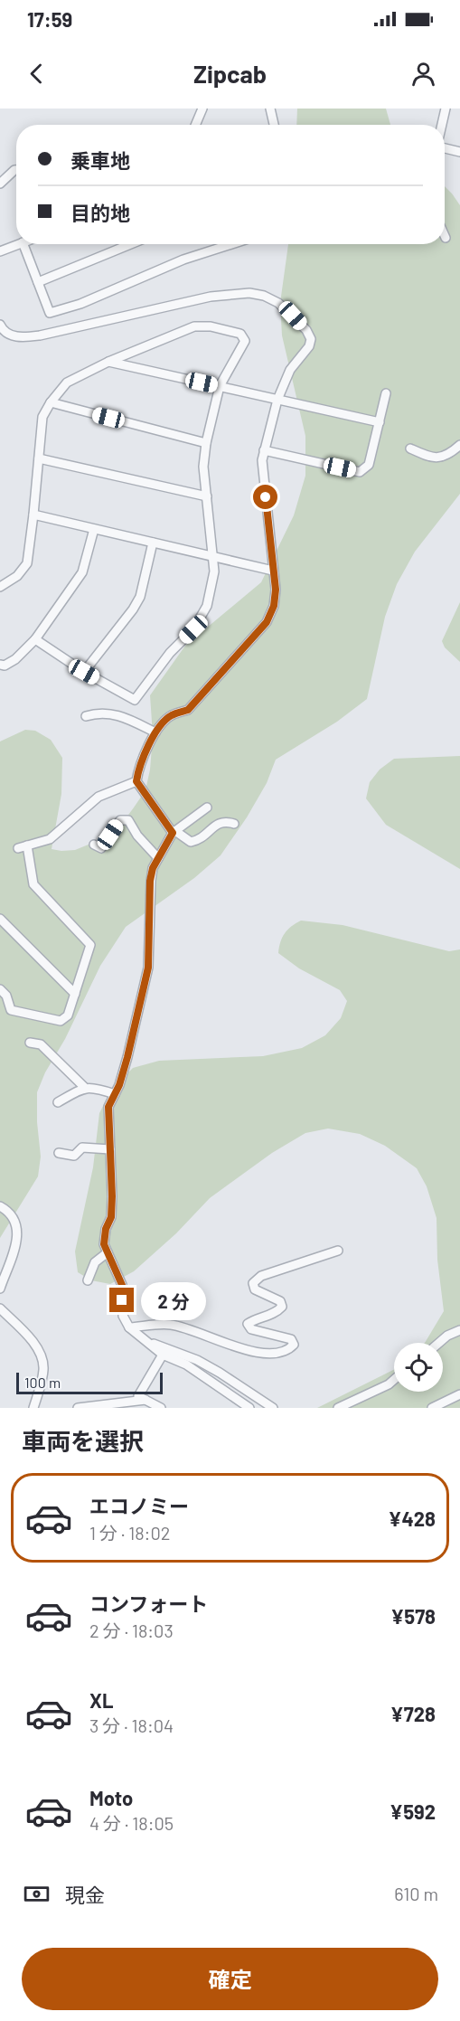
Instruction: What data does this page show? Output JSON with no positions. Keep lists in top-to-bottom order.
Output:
{
  "scale_bar": "100 m",
  "page": {
    "status": "17:59",
    "header": "Zipcab",
    "banner": ["乗車地", "目的地"],
    "bubble": "2 分",
    "scale": "100 m",
    "heading": "車両を選択",
    "list": [
      {
        "name": "エコノミー",
        "note": "1 分 · 18:02",
        "value": "¥428"
      },
      {
        "name": "コンフォート",
        "note": "2 分 · 18:03",
        "value": "¥578"
      },
      {
        "name": "XL",
        "note": "3 分 · 18:04",
        "value": "¥728"
      },
      {
        "name": "Moto",
        "note": "4 分 · 18:05",
        "value": "¥592"
      }
    ],
    "pay": ["現金", "610 m"],
    "buttons": "確定"
  }
}
